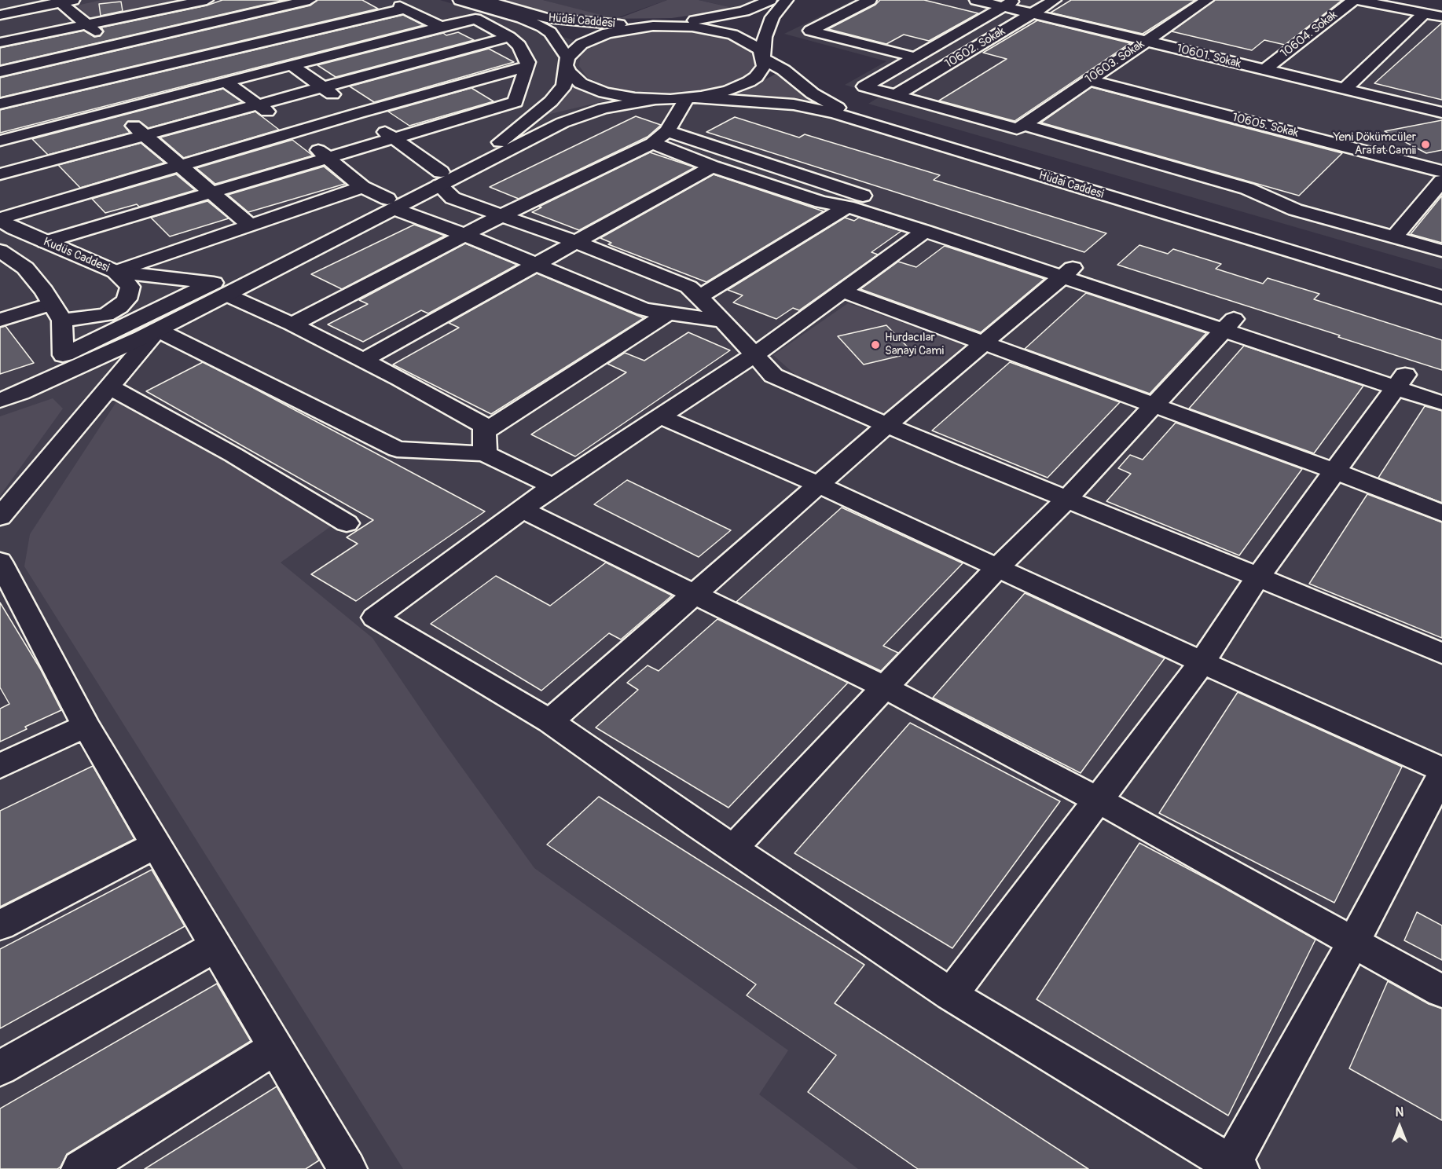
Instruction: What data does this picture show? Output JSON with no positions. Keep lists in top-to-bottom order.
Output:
{
  "streets": {
    "street": [
      "Hüdai Caddesi",
      "10604. Sokak",
      "10602. Sokak",
      "10601. Sokak",
      "10603. Sokak",
      "10605. Sokak",
      "Kudüs Caddesi"
    ]
  },
  "crossings": [
    ["10604. Sokak", "10601. Sokak"],
    ["10602. Sokak", "10601. Sokak"],
    ["10601. Sokak", "10603. Sokak"],
    ["10603. Sokak", "10605. Sokak"]
  ],
  "places": ["Yeni Dökümcüler Arafat Camii", "Hurdacılar Sanayi Cami"],
  "north": "top"
}
